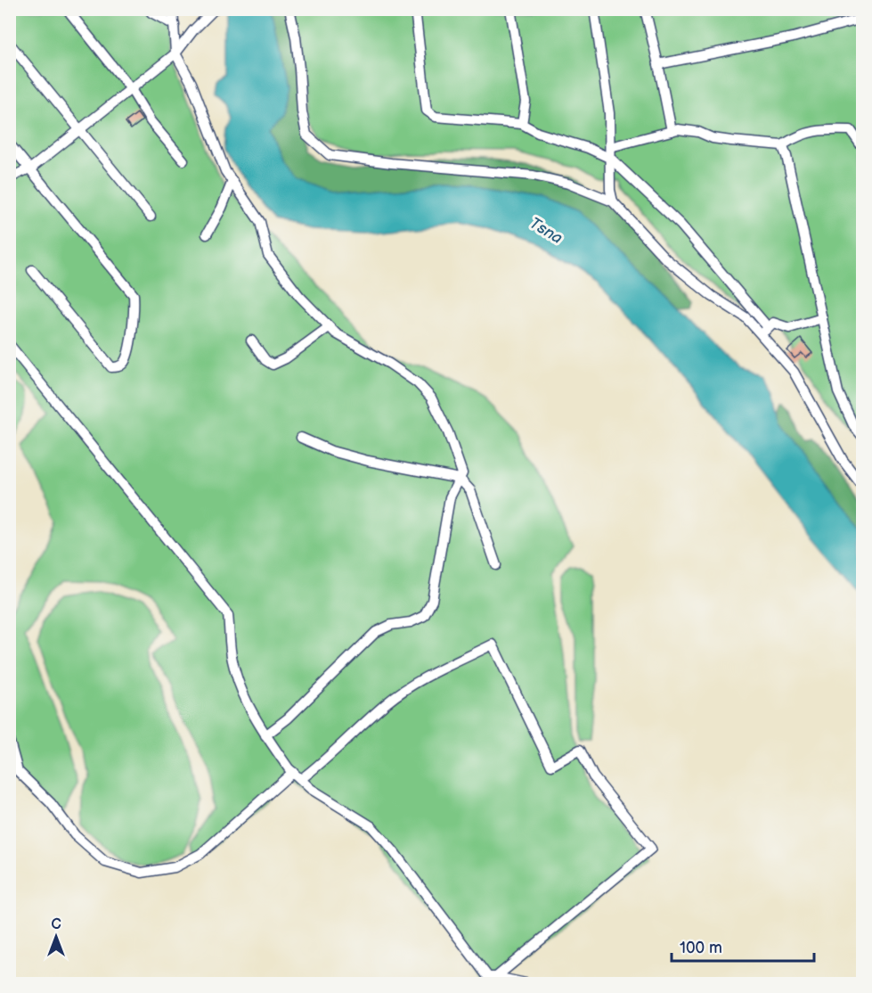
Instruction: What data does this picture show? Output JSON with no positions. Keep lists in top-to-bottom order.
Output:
{
  "water": ["Tsna"],
  "scale_bar": "100 m",
  "north": "top"
}
